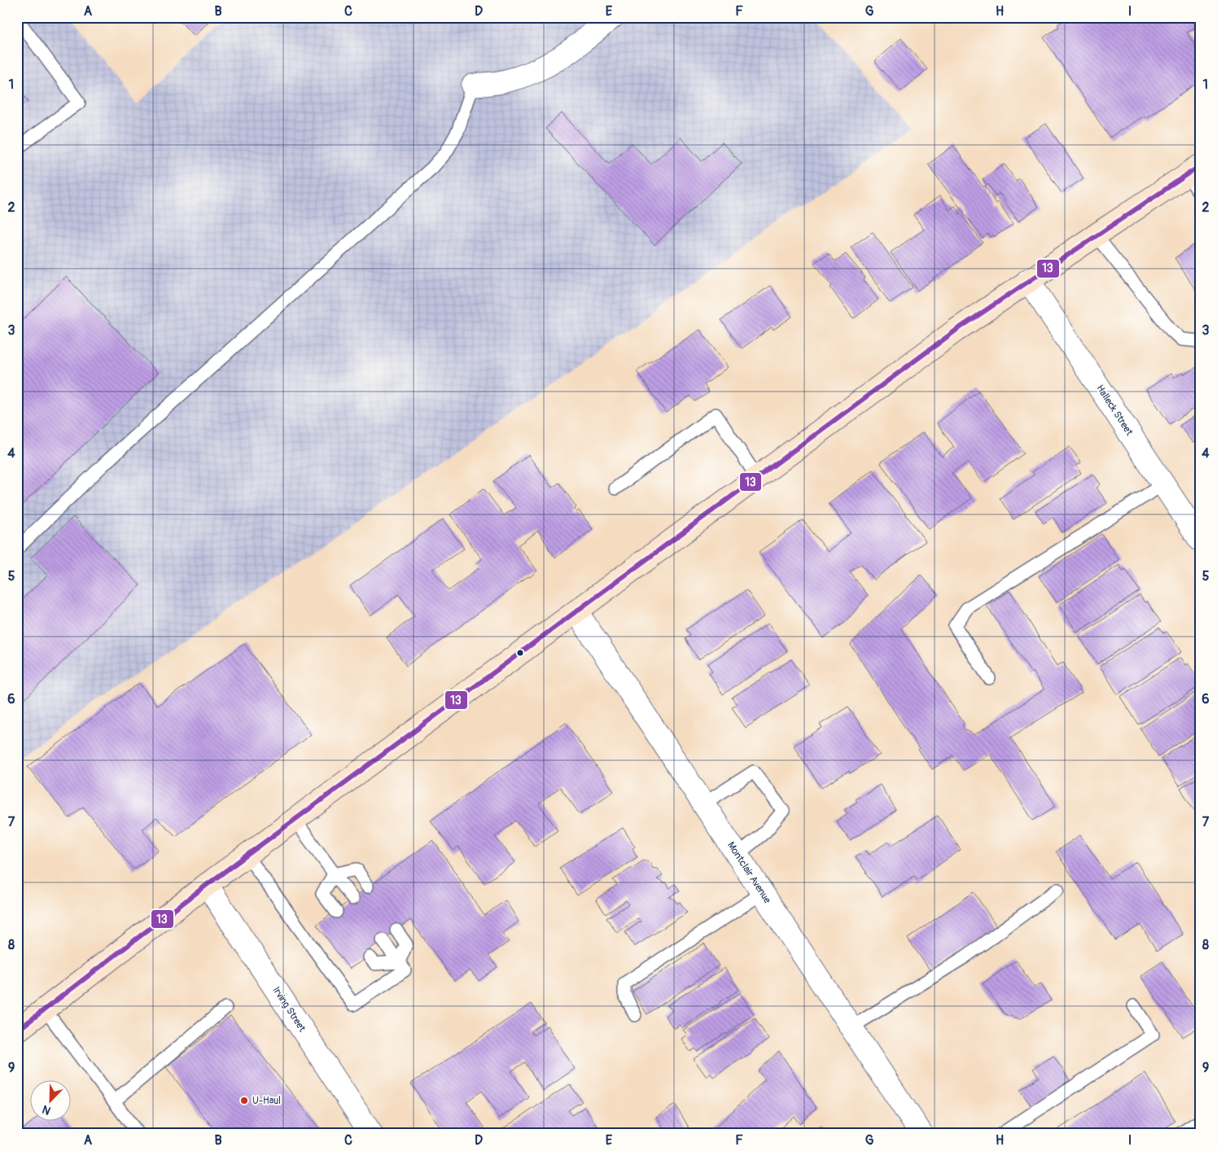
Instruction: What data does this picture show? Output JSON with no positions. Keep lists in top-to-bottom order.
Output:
{
  "streets": {
    "street": ["Halleck Street", "Montclair Avenue", "Irving Street"]
  },
  "places": ["U-Haul"],
  "lines": ["transit line 13"],
  "north": "bottom left",
  "grid": {
    "columns": [
      "A",
      "B",
      "C",
      "D",
      "E",
      "F",
      "G",
      "H",
      "I"
    ],
    "rows": [
      "1",
      "2",
      "3",
      "4",
      "5",
      "6",
      "7",
      "8",
      "9"
    ]
  }
}
